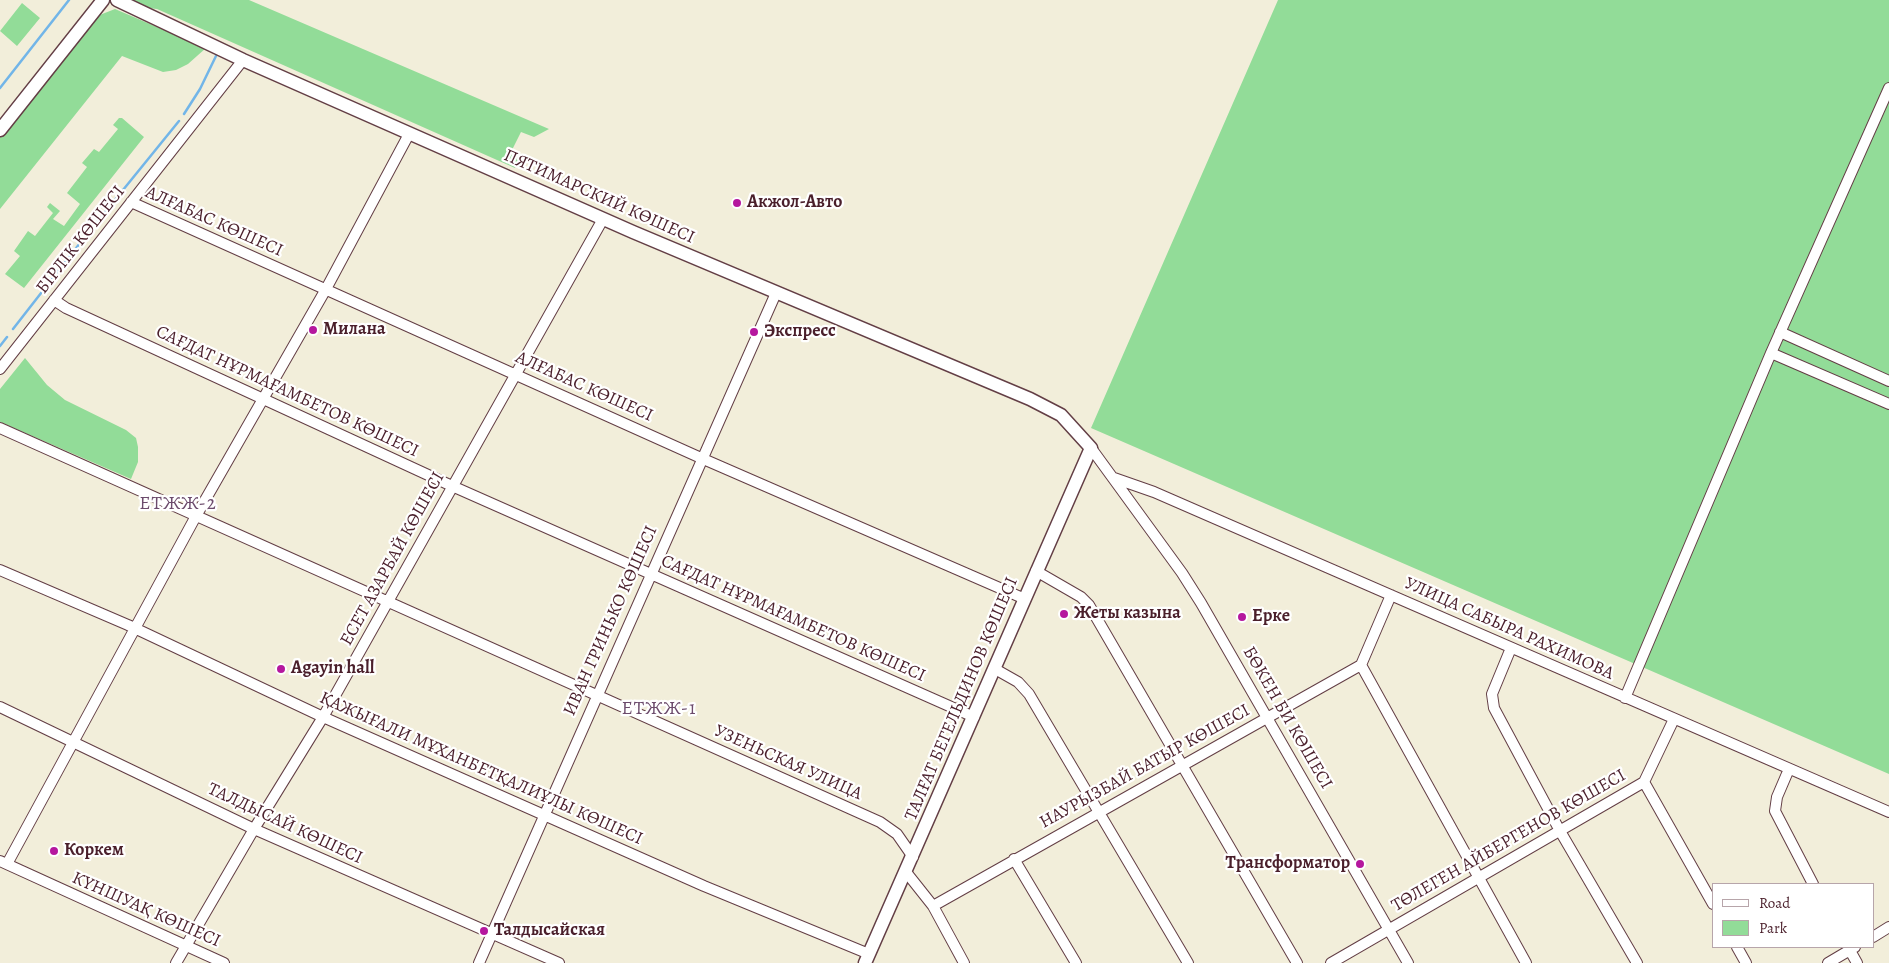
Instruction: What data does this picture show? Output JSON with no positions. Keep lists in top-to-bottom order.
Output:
{
  "streets": {
    "main road": ["ПЯТИМАРСКИЙ КӨШЕСІ", "ТАЛҒАТ БЕГЕЛЬДИНОВ КӨШЕСІ"],
    "street": [
      "АЛҒАБАС КӨШЕСІ",
      "БІРЛІК КӨШЕСІ",
      "САҒДАТ НҰРМАҒАМБЕТОВ КӨШЕСІ",
      "ЕСЕТ АЗАРБАЙ КӨШЕСІ",
      "ИВАН ГРИНЬКО КӨШЕСІ",
      "УЛИЦА САБЫРА РАХИМОВА",
      "БӨКЕН БИ КӨШЕСІ",
      "УЗЕНЬСКАЯ УЛИЦА",
      "НАУРЫЗБАЙ БАТЫР КӨШЕСІ",
      "ҚАЖЫҒАЛИ МҰХАНБЕТҚАЛИҰЛЫ КӨШЕСІ",
      "ТАЛДЫСАЙ КӨШЕСІ",
      "ТӨЛЕГЕН АЙБЕРГЕНОВ КӨШЕСІ",
      "КҮНШУАҚ КӨШЕСІ"
    ]
  },
  "crossings": [
    ["ПЯТИМАРСКИЙ КӨШЕСІ", "БІРЛІК КӨШЕСІ"],
    ["ПЯТИМАРСКИЙ КӨШЕСІ", "ЕСЕТ АЗАРБАЙ КӨШЕСІ"],
    ["ПЯТИМАРСКИЙ КӨШЕСІ", "ИВАН ГРИНЬКО КӨШЕСІ"],
    ["ПЯТИМАРСКИЙ КӨШЕСІ", "ТАЛҒАТ БЕГЕЛЬДИНОВ КӨШЕСІ"],
    ["ПЯТИМАРСКИЙ КӨШЕСІ", "БӨКЕН БИ КӨШЕСІ"],
    ["АЛҒАБАС КӨШЕСІ", "БІРЛІК КӨШЕСІ"],
    ["АЛҒАБАС КӨШЕСІ", "ЕСЕТ АЗАРБАЙ КӨШЕСІ"],
    ["АЛҒАБАС КӨШЕСІ", "ИВАН ГРИНЬКО КӨШЕСІ"],
    ["АЛҒАБАС КӨШЕСІ", "ТАЛҒАТ БЕГЕЛЬДИНОВ КӨШЕСІ"],
    ["БІРЛІК КӨШЕСІ", "САҒДАТ НҰРМАҒАМБЕТОВ КӨШЕСІ"],
    ["САҒДАТ НҰРМАҒАМБЕТОВ КӨШЕСІ", "ЕСЕТ АЗАРБАЙ КӨШЕСІ"],
    ["САҒДАТ НҰРМАҒАМБЕТОВ КӨШЕСІ", "ИВАН ГРИНЬКО КӨШЕСІ"],
    ["САҒДАТ НҰРМАҒАМБЕТОВ КӨШЕСІ", "ТАЛҒАТ БЕГЕЛЬДИНОВ КӨШЕСІ"],
    ["ЕСЕТ АЗАРБАЙ КӨШЕСІ", "УЗЕНЬСКАЯ УЛИЦА"],
    ["ЕСЕТ АЗАРБАЙ КӨШЕСІ", "ҚАЖЫҒАЛИ МҰХАНБЕТҚАЛИҰЛЫ КӨШЕСІ"],
    ["ЕСЕТ АЗАРБАЙ КӨШЕСІ", "ТАЛДЫСАЙ КӨШЕСІ"],
    ["ЕСЕТ АЗАРБАЙ КӨШЕСІ", "КҮНШУАҚ КӨШЕСІ"],
    ["ИВАН ГРИНЬКО КӨШЕСІ", "УЗЕНЬСКАЯ УЛИЦА"],
    ["ИВАН ГРИНЬКО КӨШЕСІ", "ҚАЖЫҒАЛИ МҰХАНБЕТҚАЛИҰЛЫ КӨШЕСІ"],
    ["ИВАН ГРИНЬКО КӨШЕСІ", "ТАЛДЫСАЙ КӨШЕСІ"],
    ["УЛИЦА САБЫРА РАХИМОВА", "БӨКЕН БИ КӨШЕСІ"],
    ["УЛИЦА САБЫРА РАХИМОВА", "ТӨЛЕГЕН АЙБЕРГЕНОВ КӨШЕСІ"],
    ["ТАЛҒАТ БЕГЕЛЬДИНОВ КӨШЕСІ", "БӨКЕН БИ КӨШЕСІ"],
    ["ТАЛҒАТ БЕГЕЛЬДИНОВ КӨШЕСІ", "УЗЕНЬСКАЯ УЛИЦА"],
    ["ТАЛҒАТ БЕГЕЛЬДИНОВ КӨШЕСІ", "ҚАЖЫҒАЛИ МҰХАНБЕТҚАЛИҰЛЫ КӨШЕСІ"],
    ["БӨКЕН БИ КӨШЕСІ", "НАУРЫЗБАЙ БАТЫР КӨШЕСІ"],
    ["БӨКЕН БИ КӨШЕСІ", "ТӨЛЕГЕН АЙБЕРГЕНОВ КӨШЕСІ"]
  ],
  "districts": ["ЕТЖЖ-2", "ЕТЖЖ-1"],
  "places": [
    "Акжол-Авто",
    "Милана",
    "Экспресс",
    "Жеты казына",
    "Ерке",
    "Agayin hall",
    "Коркем",
    "Трансформатор",
    "Талдысайская"
  ],
  "legend": ["Road", "Park"]
}
